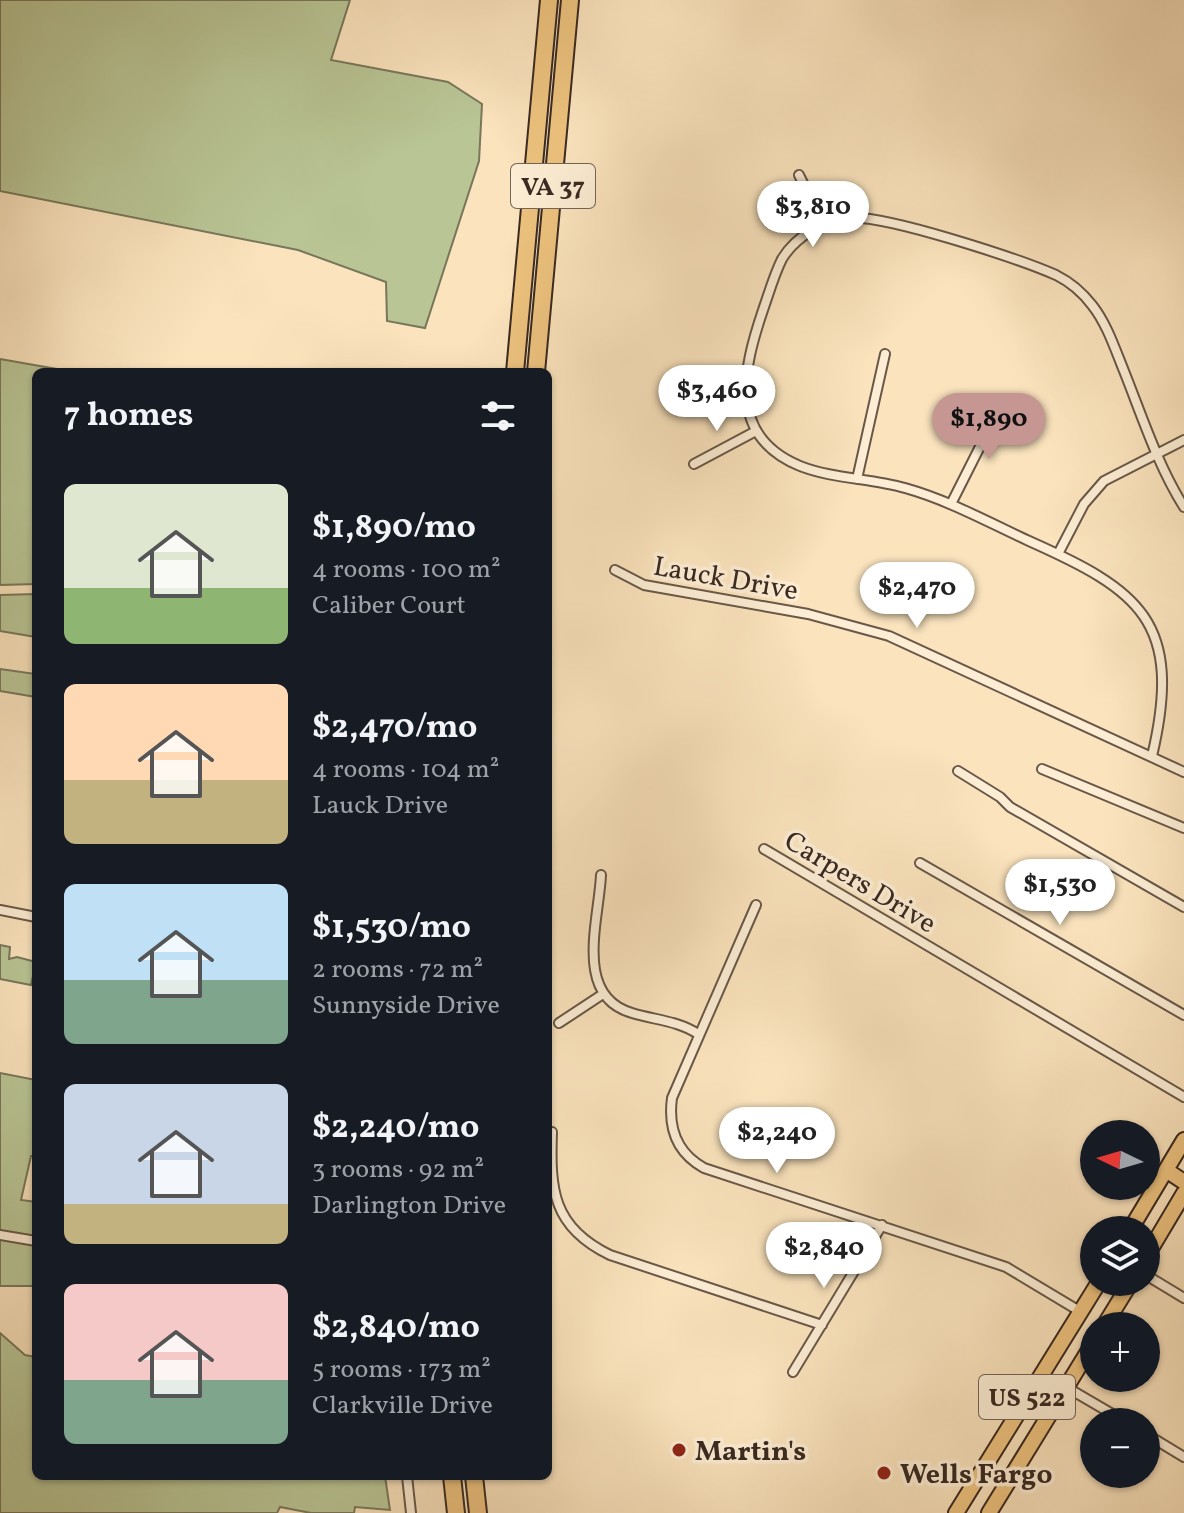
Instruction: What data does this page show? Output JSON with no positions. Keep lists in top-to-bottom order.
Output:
{
  "streets": {
    "highway": ["VA 37"],
    "main road": ["US 522"],
    "street": ["Lauck Drive", "Carpers Drive"]
  },
  "places": ["Martin's", "Wells Fargo"],
  "north": "left",
  "page": {
    "price": [
      "$3,810",
      "$3,460",
      "$1,890",
      "$2,470",
      "$1,530",
      "$2,240",
      "$2,840"
    ],
    "heading": "7 homes",
    "list": [
      {
        "name": "$1,890/mo",
        "note": "4 rooms · 100 m² · Caliber Court"
      },
      {
        "name": "$2,470/mo",
        "note": "4 rooms · 104 m² · Lauck Drive"
      },
      {
        "name": "$1,530/mo",
        "note": "2 rooms · 72 m² · Sunnyside Drive"
      },
      {
        "name": "$2,240/mo",
        "note": "3 rooms · 92 m² · Darlington Drive"
      },
      {
        "name": "$2,840/mo",
        "note": "5 rooms · 173 m² · Clarkville Drive"
      }
    ],
    "map_buttons": ["+", "−"]
  }
}
